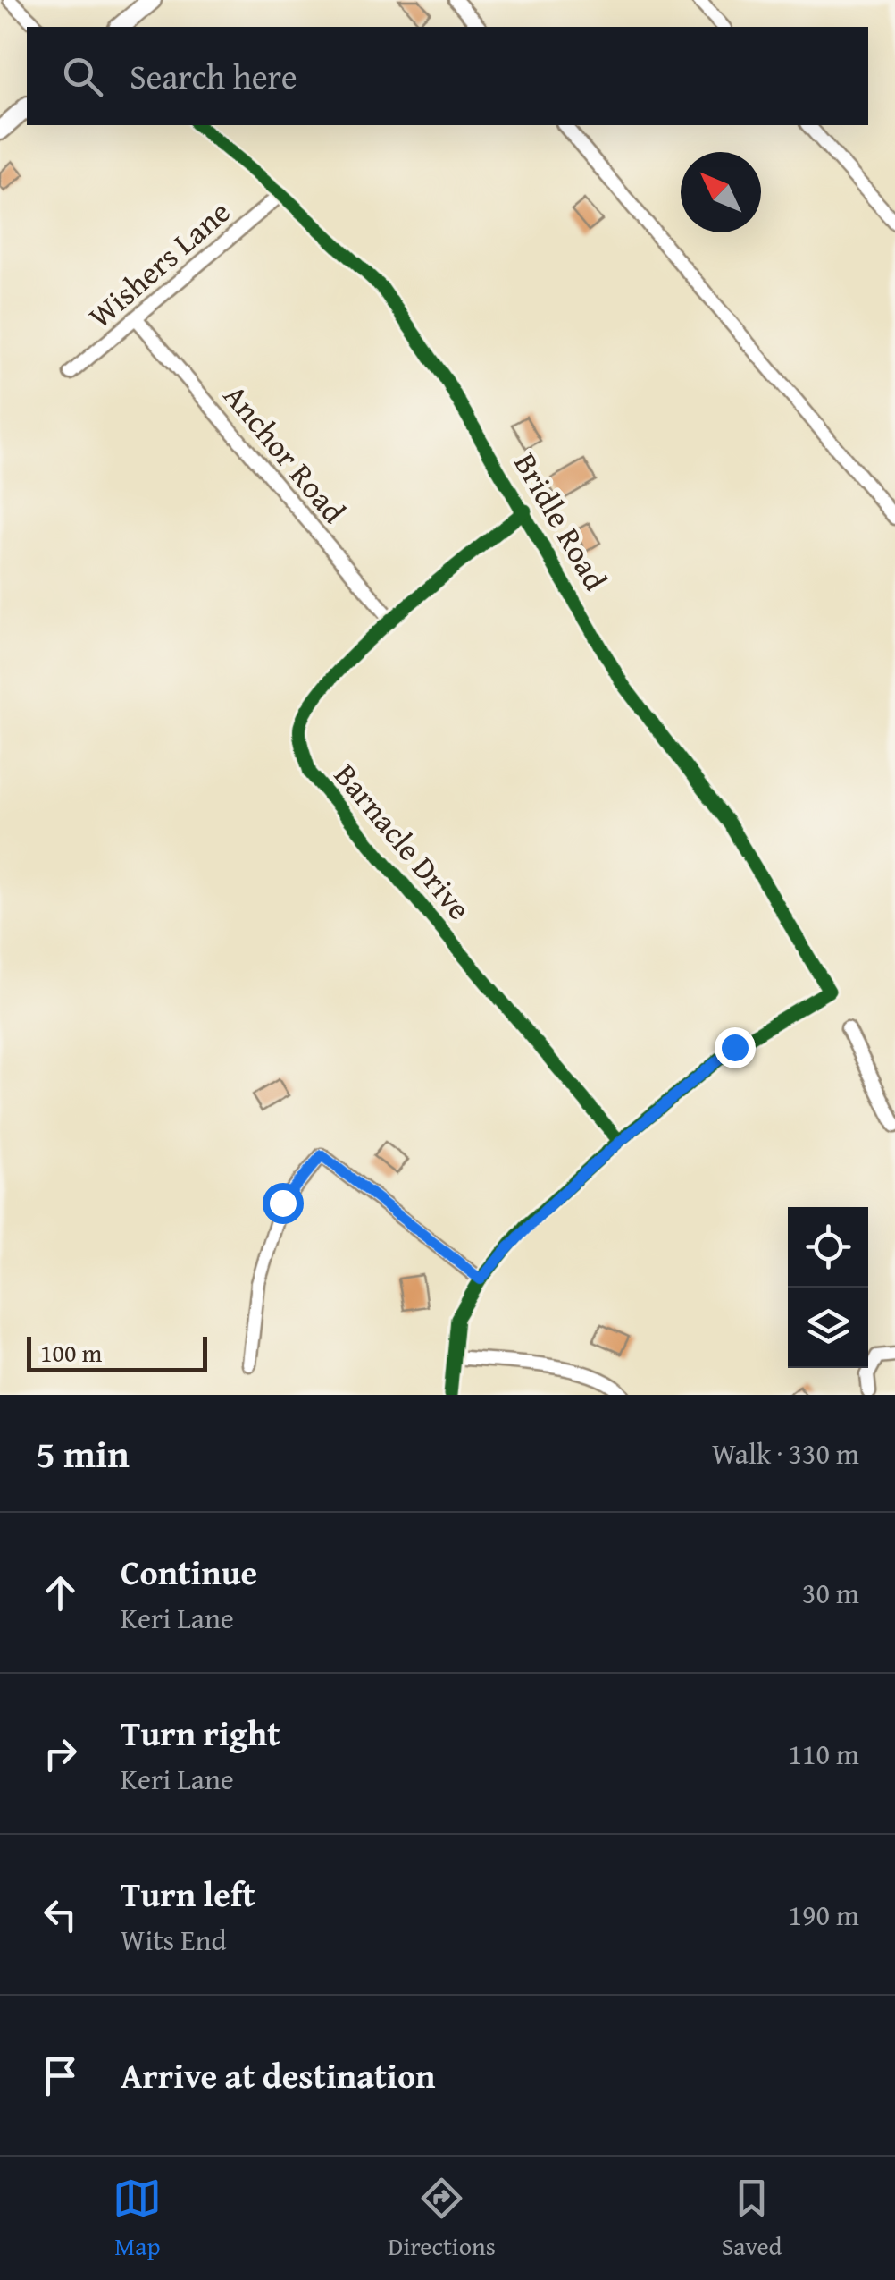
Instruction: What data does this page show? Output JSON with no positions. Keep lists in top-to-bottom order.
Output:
{
  "streets": {
    "street": [
      "Wishers Lane",
      "Anchor Road",
      "Bridle Road",
      "Barnacle Drive"
    ]
  },
  "crossings": [
    ["Wishers Lane", "Anchor Road"],
    ["Wishers Lane", "Bridle Road"],
    ["Anchor Road", "Barnacle Drive"],
    ["Bridle Road", "Barnacle Drive"]
  ],
  "scale_bar": "100 m",
  "north": "top left",
  "page": {
    "search": "Search here",
    "scale": "100 m",
    "heading": ["5 min", "Walk · 330 m"],
    "list": [
      ["Continue", "Keri Lane", "30 m"],
      ["Turn right", "Keri Lane", "110 m"],
      ["Turn left", "Wits End", "190 m"],
      "Arrive at destination"
    ],
    "nav": ["Map", "Directions", "Saved"]
  }
}
